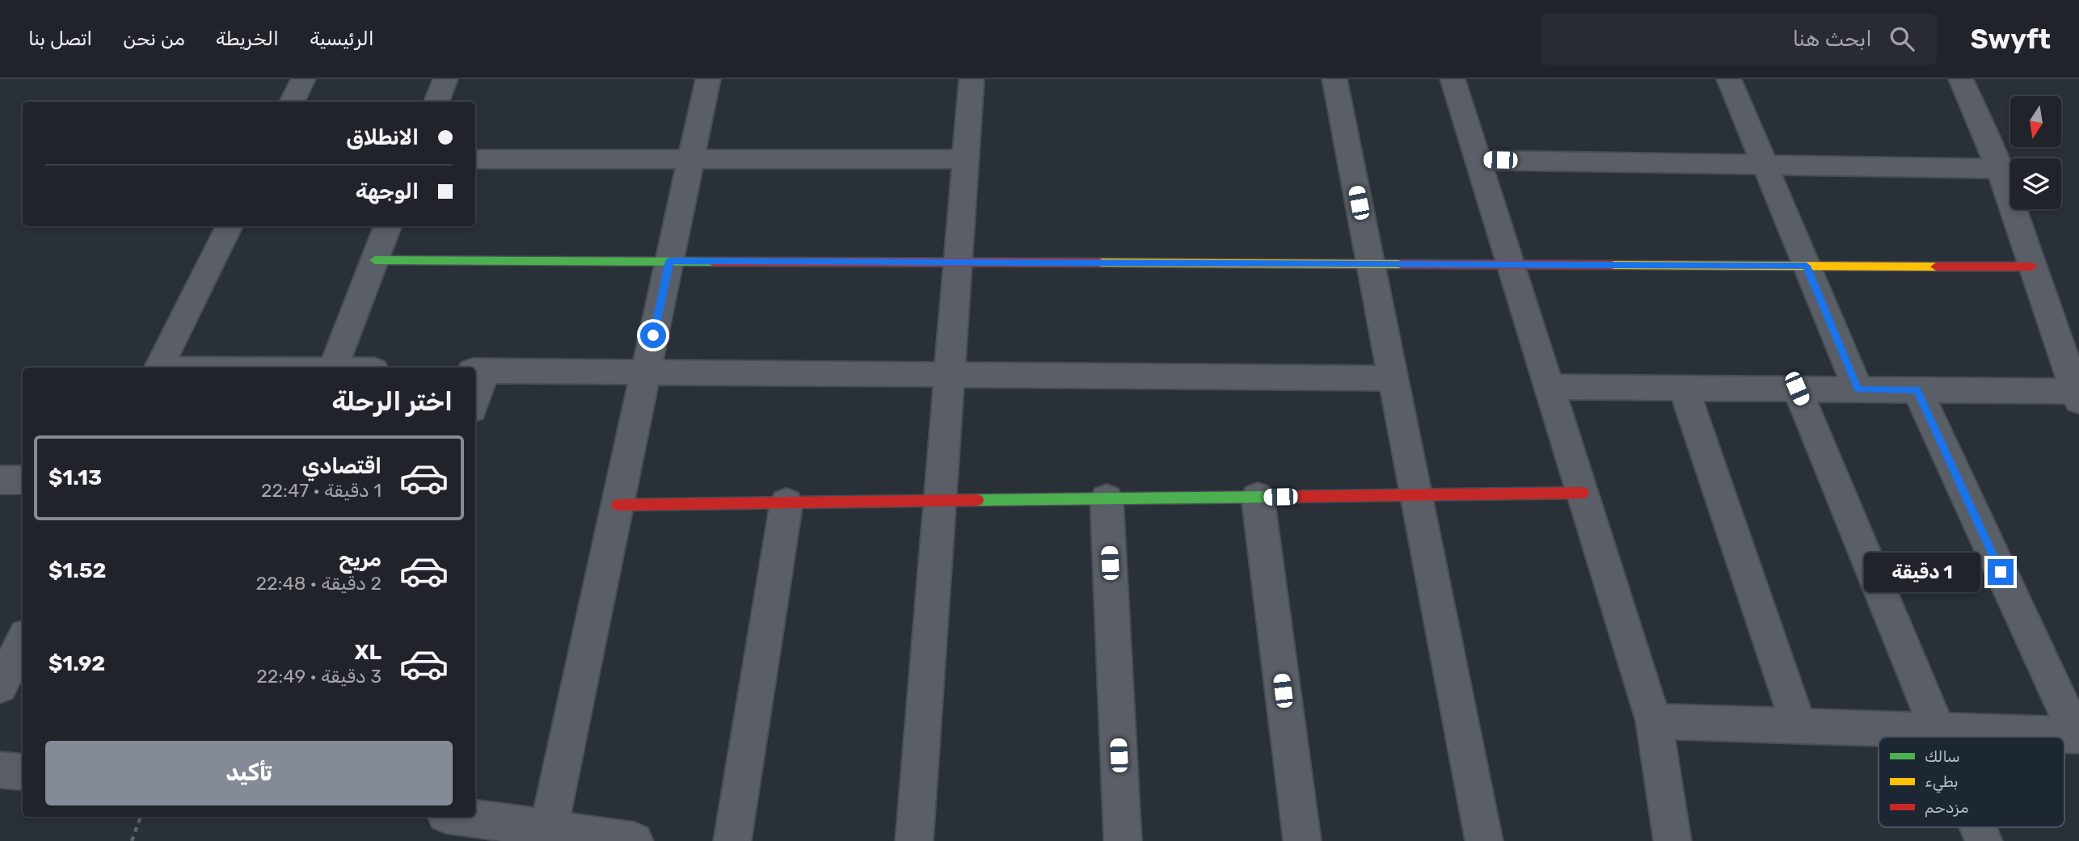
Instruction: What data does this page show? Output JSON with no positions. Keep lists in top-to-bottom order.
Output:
{
  "legend": ["سالك", "بطيء", "مزدحم"],
  "north": "bottom",
  "page": {
    "header": "Swyft",
    "search": "ابحث هنا",
    "nav": [
      "الرئيسية",
      "الخريطة",
      "من نحن",
      "اتصل بنا"
    ],
    "banner": ["الانطلاق", "الوجهة"],
    "heading": "اختر الرحلة",
    "list": [
      {
        "name": "اقتصادي",
        "note": "1 دقيقة · 22:47",
        "value": "$1.13"
      },
      {
        "name": "مريح",
        "note": "2 دقيقة · 22:48",
        "value": "$1.52"
      },
      {
        "name": "XL",
        "note": "3 دقيقة · 22:49",
        "value": "$1.92"
      }
    ],
    "bubble": "1 دقيقة",
    "buttons": "تأكيد"
  }
}
